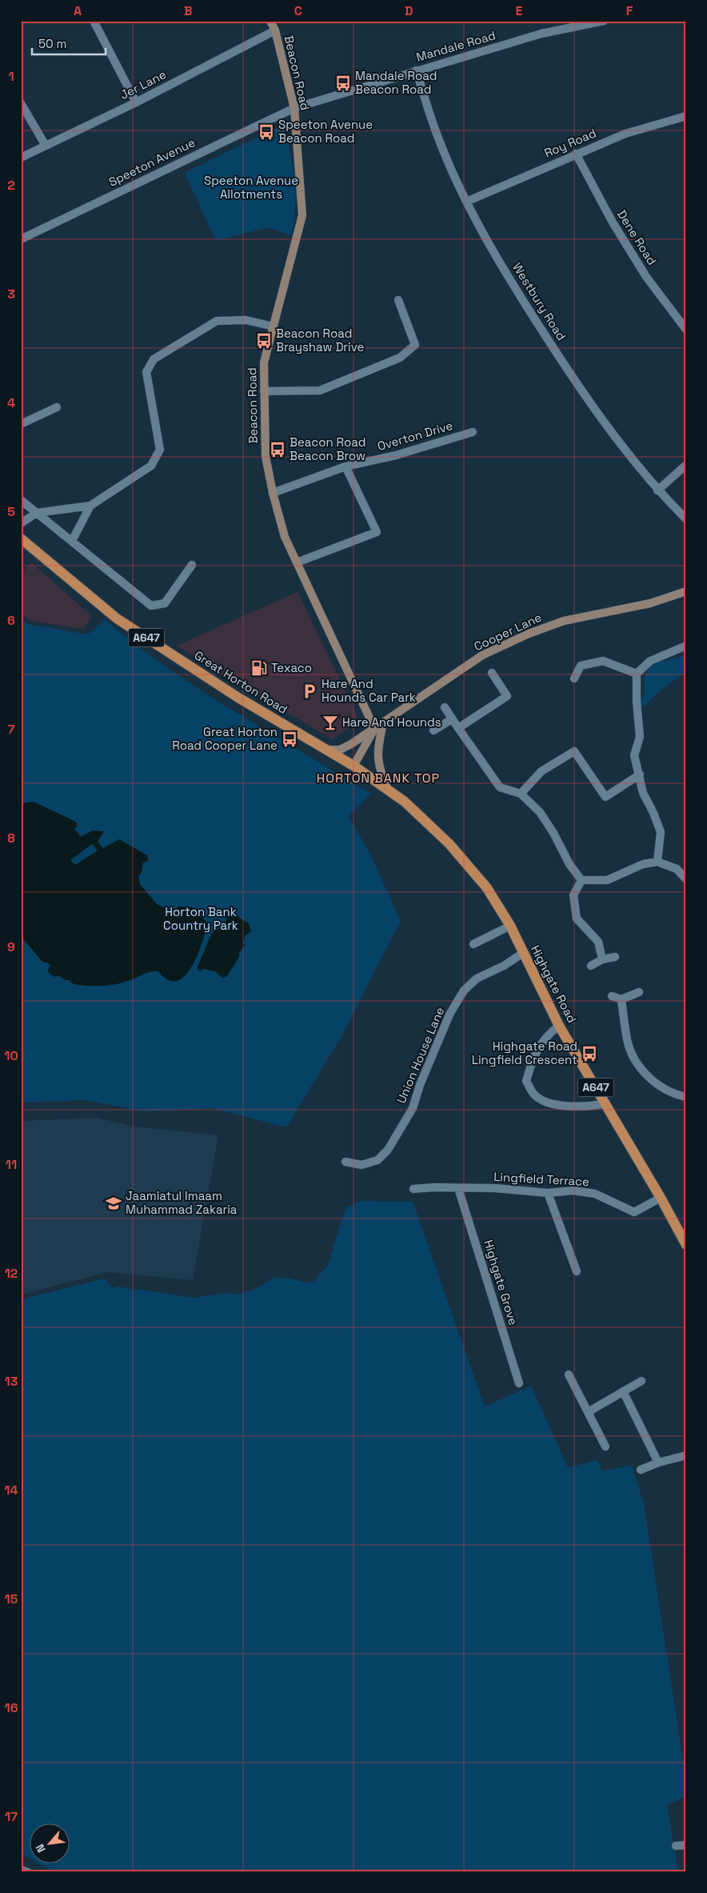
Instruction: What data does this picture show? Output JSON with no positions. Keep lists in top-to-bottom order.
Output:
{
  "streets": {
    "main road": [
      "Beacon Road",
      "Cooper Lane",
      "A647",
      "Great Horton Road",
      "Highgate Road"
    ],
    "street": [
      "Mandale Road",
      "Jer Lane",
      "Roy Road",
      "Speeton Avenue",
      "Dene Road",
      "Westbury Road",
      "Overton Drive",
      "Union House Lane",
      "Lingfield Terrace",
      "Highgate Grove"
    ]
  },
  "crossings": [
    ["Mandale Road", "Beacon Road"],
    ["Mandale Road", "Speeton Avenue"],
    ["Mandale Road", "Westbury Road"],
    ["Beacon Road", "Jer Lane"],
    ["Beacon Road", "Speeton Avenue"],
    ["Beacon Road", "Overton Drive"],
    ["Beacon Road", "Cooper Lane"],
    ["Roy Road", "Dene Road"],
    ["Roy Road", "Westbury Road"],
    ["Cooper Lane", "Great Horton Road"],
    ["Great Horton Road", "Highgate Road"],
    ["Highgate Road", "Union House Lane"],
    ["Highgate Road", "Lingfield Terrace"],
    ["Lingfield Terrace", "Highgate Grove"]
  ],
  "districts": ["HORTON BANK TOP"],
  "parks": ["Speeton Avenue Allotments", "Horton Bank Country Park"],
  "places": {
    "bus stop": [
      "Mandale Road Beacon Road",
      "Speeton Avenue Beacon Road",
      "Beacon Road Brayshaw Drive",
      "Beacon Road Beacon Brow",
      "Great Horton Road Cooper Lane",
      "Highgate Road Lingfield Crescent"
    ],
    "fuel station": ["Texaco"],
    "parking": ["Hare And Hounds Car Park"],
    "bar": ["Hare And Hounds"],
    "school or university": ["Jaamiatul Imaam Muhammad Zakaria"]
  },
  "scale_bar": "50 m",
  "north": "bottom left",
  "grid": {
    "columns": [
      "A",
      "B",
      "C",
      "D",
      "E",
      "F"
    ],
    "rows": [
      "1",
      "2",
      "3",
      "4",
      "5",
      "6",
      "7",
      "8",
      "9",
      "10",
      "11",
      "12",
      "13",
      "14",
      "15",
      "16",
      "17"
    ]
  }
}
